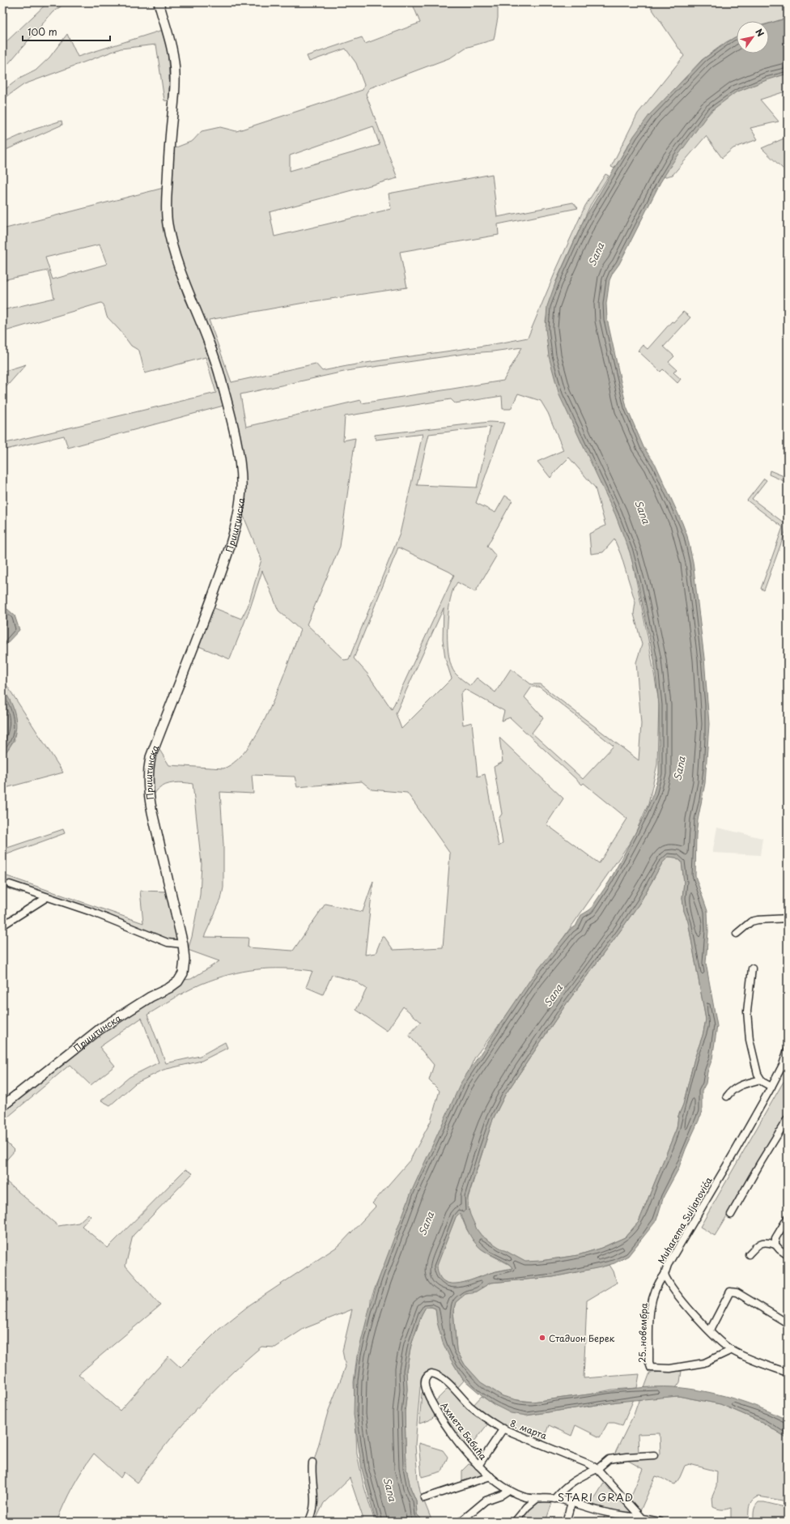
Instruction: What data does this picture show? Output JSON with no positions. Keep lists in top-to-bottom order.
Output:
{
  "streets": {
    "street": [
      "Приштинска",
      "Muharema Suljanovića",
      "25. новембра",
      "8. марта",
      "Ахмета Бабића"
    ]
  },
  "crossings": [
    ["Muharema Suljanovića", "25. новембра"],
    ["8. марта", "Ахмета Бабића"]
  ],
  "districts": ["STARI GRAD"],
  "water": ["Sana"],
  "places": ["Стадион Берек"],
  "scale_bar": "100 m",
  "north": "top right"
}
